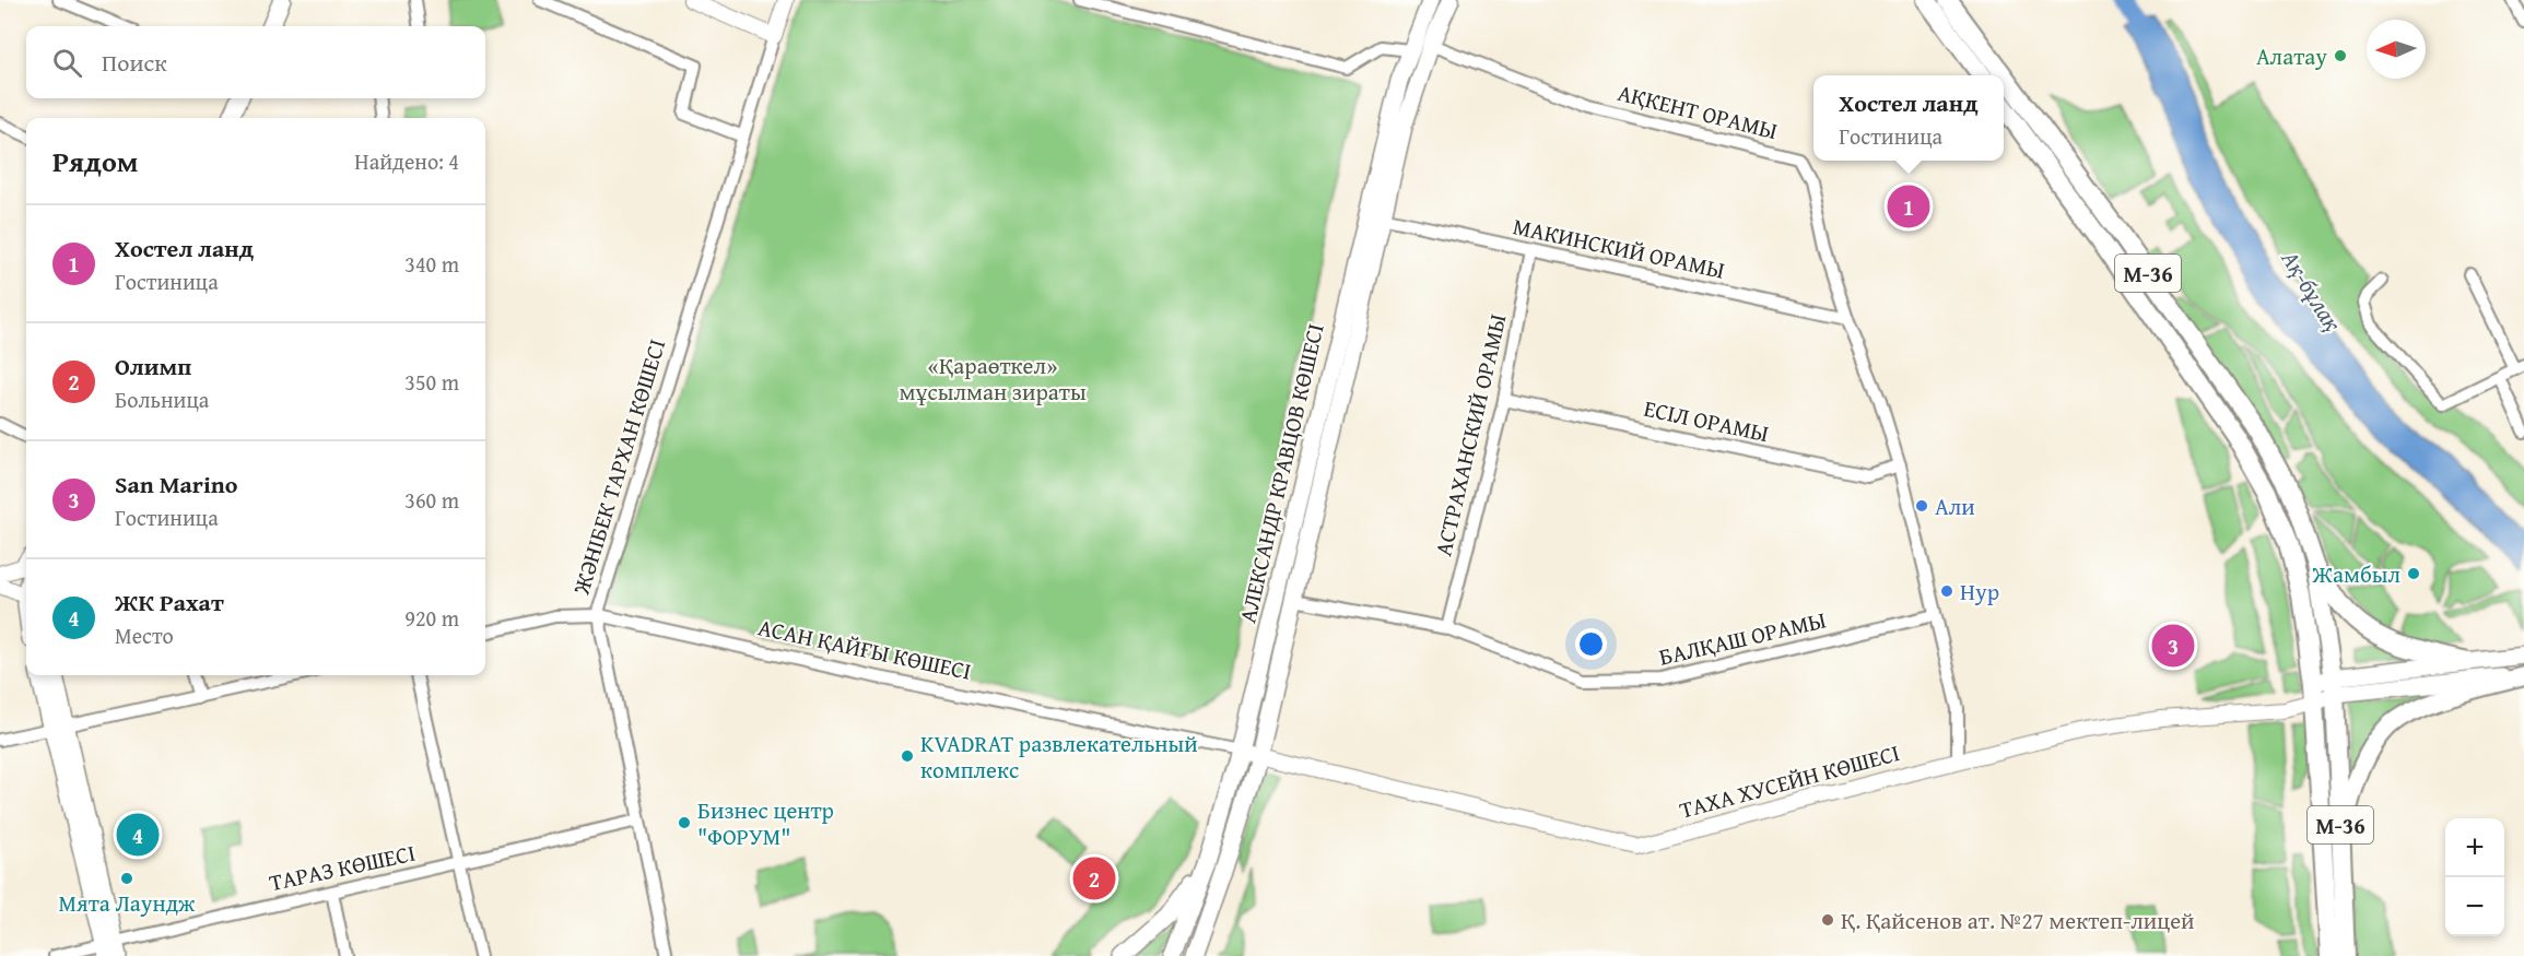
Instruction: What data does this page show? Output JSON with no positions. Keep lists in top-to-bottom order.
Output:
{
  "streets": {
    "main road": ["M-36", "АЛЕКСАНДР КРАВЦОВ КӨШЕСІ", "ТАХА ХУСЕЙН КӨШЕСІ"],
    "street": [
      "АҚКЕНТ ОРАМЫ",
      "МАКИНСКИЙ ОРАМЫ",
      "ЕСІЛ ОРАМЫ",
      "АСТРАХАНСКИЙ ОРАМЫ",
      "ЖӘНІБЕК ТАРХАН КӨШЕСІ",
      "БАЛҚАШ ОРАМЫ",
      "АСАН ҚАЙҒЫ КӨШЕСІ",
      "ТАРАЗ КӨШЕСІ"
    ]
  },
  "crossings": [
    ["АҚКЕНТ ОРАМЫ", "МАКИНСКИЙ ОРАМЫ"],
    ["АҚКЕНТ ОРАМЫ", "ЕСІЛ ОРАМЫ"],
    ["АҚКЕНТ ОРАМЫ", "АЛЕКСАНДР КРАВЦОВ КӨШЕСІ"],
    ["АҚКЕНТ ОРАМЫ", "БАЛҚАШ ОРАМЫ"],
    ["АҚКЕНТ ОРАМЫ", "ТАХА ХУСЕЙН КӨШЕСІ"],
    ["МАКИНСКИЙ ОРАМЫ", "АСТРАХАНСКИЙ ОРАМЫ"],
    ["МАКИНСКИЙ ОРАМЫ", "АЛЕКСАНДР КРАВЦОВ КӨШЕСІ"],
    ["M-36", "ТАХА ХУСЕЙН КӨШЕСІ"],
    ["ЕСІЛ ОРАМЫ", "АСТРАХАНСКИЙ ОРАМЫ"],
    ["АСТРАХАНСКИЙ ОРАМЫ", "БАЛҚАШ ОРАМЫ"],
    ["ЖӘНІБЕК ТАРХАН КӨШЕСІ", "АСАН ҚАЙҒЫ КӨШЕСІ"],
    ["ЖӘНІБЕК ТАРХАН КӨШЕСІ", "ТАРАЗ КӨШЕСІ"],
    ["АЛЕКСАНДР КРАВЦОВ КӨШЕСІ", "БАЛҚАШ ОРАМЫ"],
    ["АЛЕКСАНДР КРАВЦОВ КӨШЕСІ", "АСАН ҚАЙҒЫ КӨШЕСІ"],
    ["АЛЕКСАНДР КРАВЦОВ КӨШЕСІ", "ТАХА ХУСЕЙН КӨШЕСІ"],
    ["АСАН ҚАЙҒЫ КӨШЕСІ", "ТАХА ХУСЕЙН КӨШЕСІ"]
  ],
  "water": ["Ақ-бұлақ"],
  "parks": ["«Қараөткел» мұсылман зираты"],
  "places": [
    "Алатау",
    "Али",
    "Жамбыл",
    "Нур",
    "KVADRAT развлекательный комплекс",
    "Бизнес центр \"ФОРУМ\"",
    "Мята Лаундж",
    "Қ. Қайсенов ат. №27 мектеп-лицей"
  ],
  "north": "left",
  "page": {
    "search": "Поиск",
    "popup": ["Хостел ланд", "Гостиница"],
    "heading": ["Рядом", "Найдено: 4"],
    "pins": [
      "1",
      "3",
      "4",
      "2"
    ],
    "list": [
      {
        "mark": "1",
        "name": "Хостел ланд",
        "note": "Гостиница",
        "value": "340 m"
      },
      {
        "mark": "2",
        "name": "Олимп",
        "note": "Больница",
        "value": "350 m"
      },
      {
        "mark": "3",
        "name": "San Marino",
        "note": "Гостиница",
        "value": "360 m"
      },
      {
        "mark": "4",
        "name": "ЖК Рахат",
        "note": "Место",
        "value": "920 m"
      }
    ],
    "map_buttons": ["+", "−"]
  }
}
